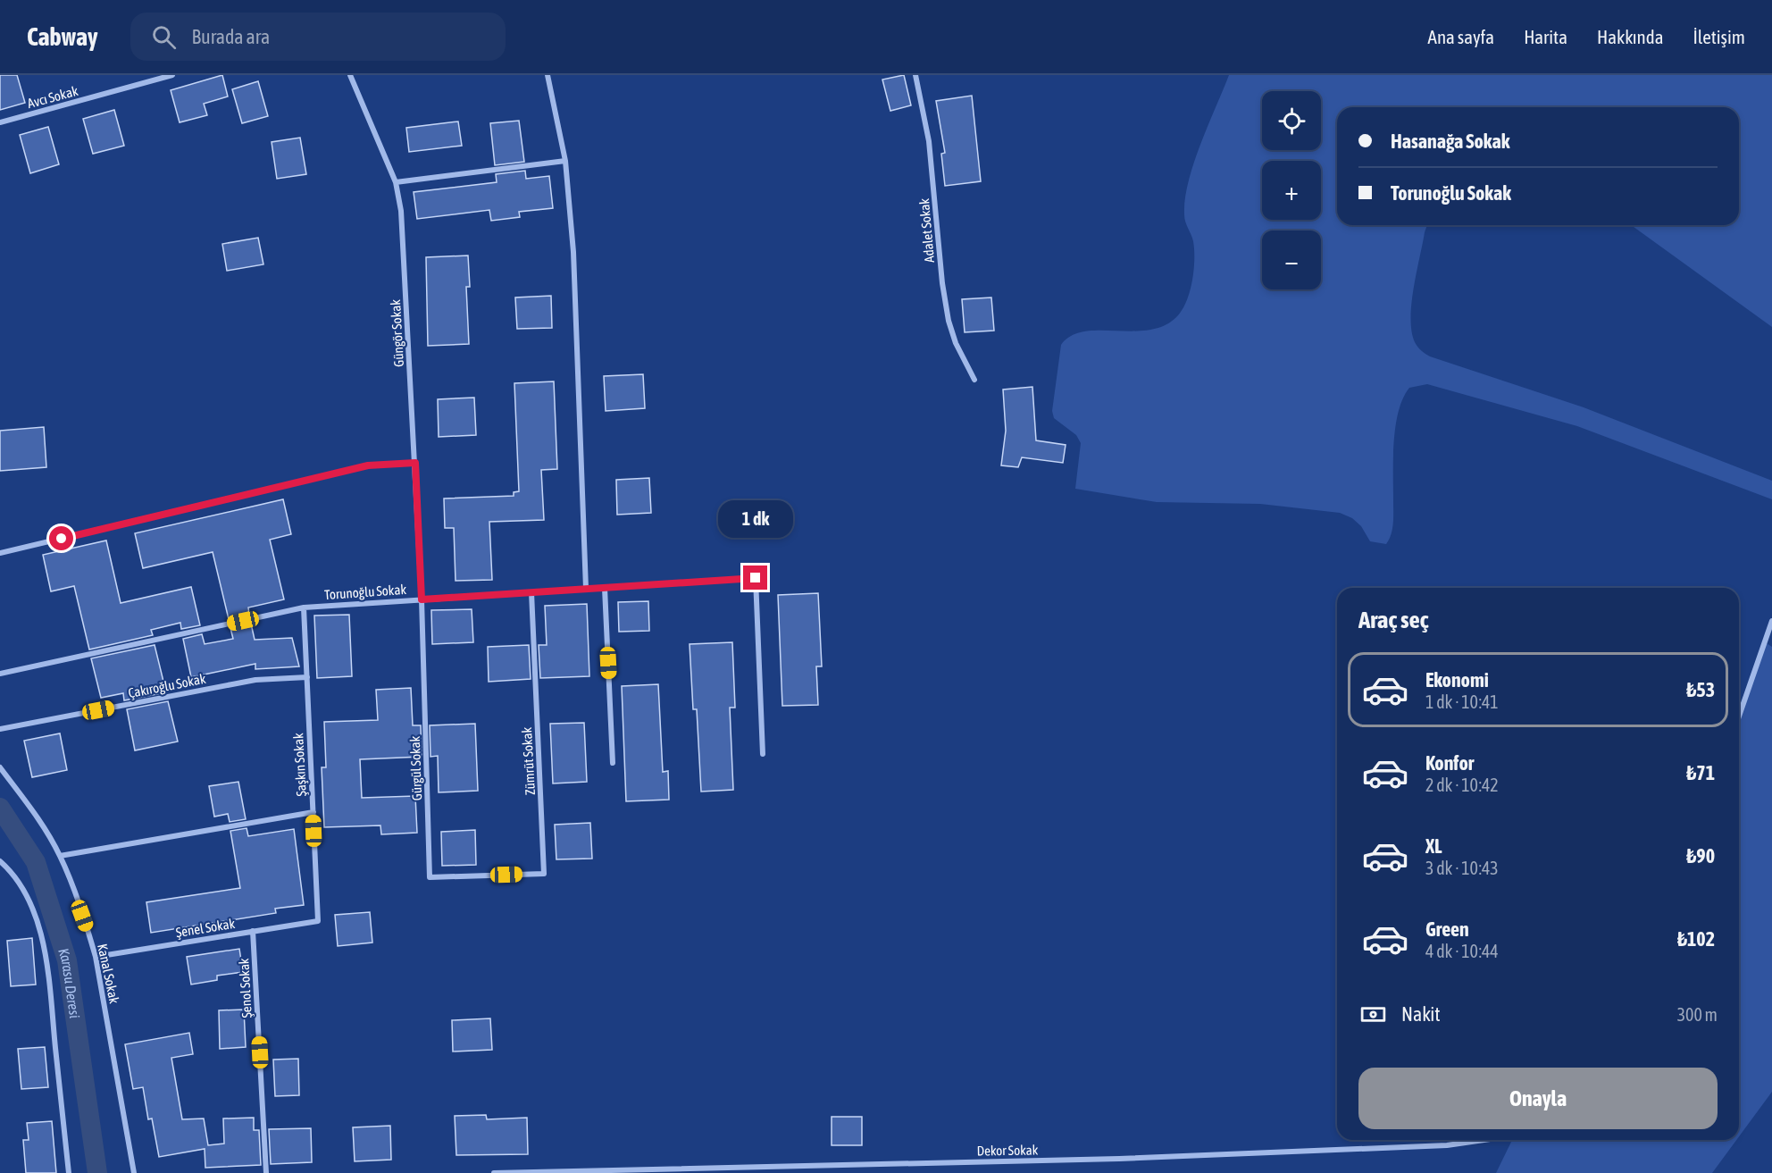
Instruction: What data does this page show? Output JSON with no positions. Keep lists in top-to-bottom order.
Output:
{
  "streets": {
    "street": [
      "Avcı Sokak",
      "Adalet Sokak",
      "Güngör Sokak",
      "Torunoğlu Sokak",
      "Çakıroğlu Sokak",
      "Zümrüt Sokak",
      "Şaşkın Sokak",
      "Gürgül Sokak",
      "Şenel Sokak",
      "Kanal Sokak",
      "Şenol Sokak",
      "Dekor Sokak"
    ]
  },
  "crossings": [
    ["Güngör Sokak", "Torunoğlu Sokak"],
    ["Güngör Sokak", "Gürgül Sokak"],
    ["Torunoğlu Sokak", "Zümrüt Sokak"],
    ["Torunoğlu Sokak", "Şaşkın Sokak"],
    ["Torunoğlu Sokak", "Gürgül Sokak"],
    ["Çakıroğlu Sokak", "Şaşkın Sokak"],
    ["Zümrüt Sokak", "Gürgül Sokak"],
    ["Şaşkın Sokak", "Şenel Sokak"],
    ["Şenel Sokak", "Kanal Sokak"],
    ["Şenel Sokak", "Şenol Sokak"]
  ],
  "water": ["Karasu Deresi"],
  "page": {
    "header": "Cabway",
    "search": "Burada ara",
    "nav": [
      "Ana sayfa",
      "Harita",
      "Hakkında",
      "İletişim"
    ],
    "map_buttons": ["+", "−"],
    "banner": ["Hasanağa Sokak", "Torunoğlu Sokak"],
    "bubble": "1 dk",
    "heading": "Araç seç",
    "list": [
      {
        "name": "Ekonomi",
        "note": "1 dk · 10:41",
        "value": "₺53"
      },
      {
        "name": "Konfor",
        "note": "2 dk · 10:42",
        "value": "₺71"
      },
      {
        "name": "XL",
        "note": "3 dk · 10:43",
        "value": "₺90"
      },
      {
        "name": "Green",
        "note": "4 dk · 10:44",
        "value": "₺102"
      }
    ],
    "pay": ["Nakit", "300 m"],
    "buttons": "Onayla"
  }
}
